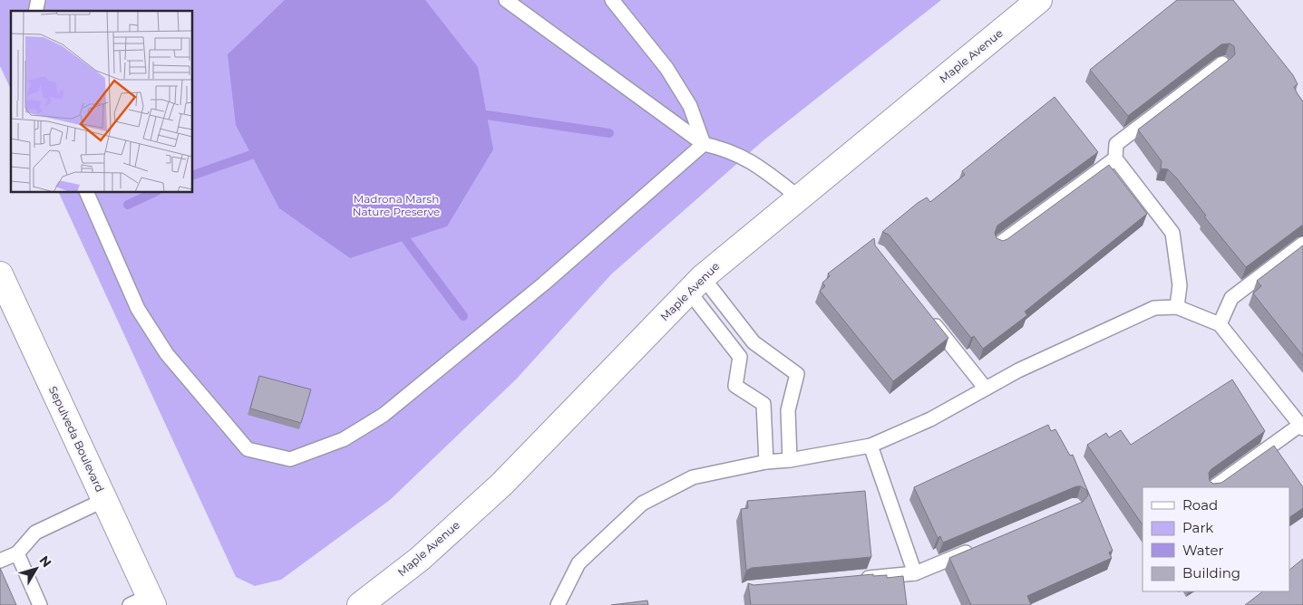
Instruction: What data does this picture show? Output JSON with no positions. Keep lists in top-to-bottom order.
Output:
{
  "streets": {
    "street": ["Maple Avenue", "Sepulveda Boulevard"]
  },
  "parks": ["Madrona Marsh Nature Preserve"],
  "legend": [
    "Road",
    "Park",
    "Water",
    "Building"
  ],
  "north": "top right"
}
